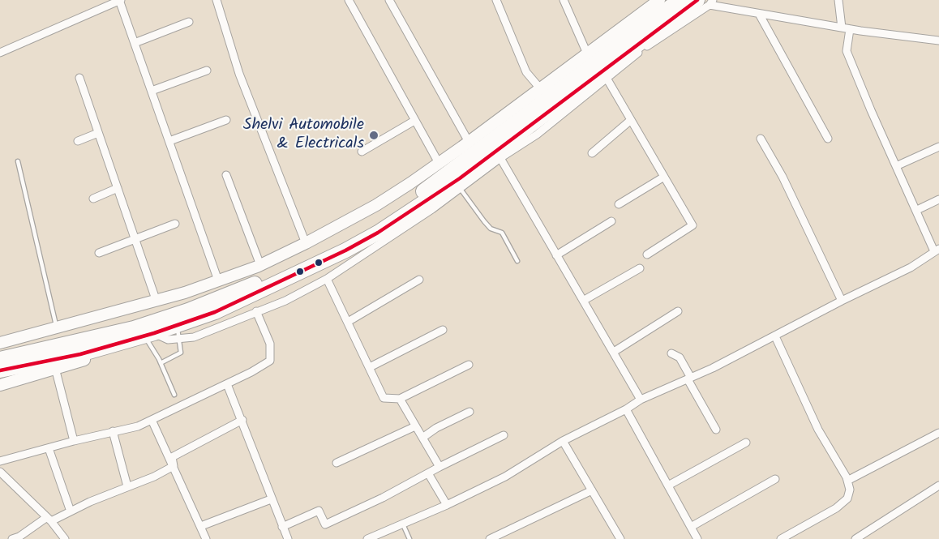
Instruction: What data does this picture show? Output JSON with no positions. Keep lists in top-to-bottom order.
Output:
{
  "places": ["Shelvi Automobile & Electricals"]
}
